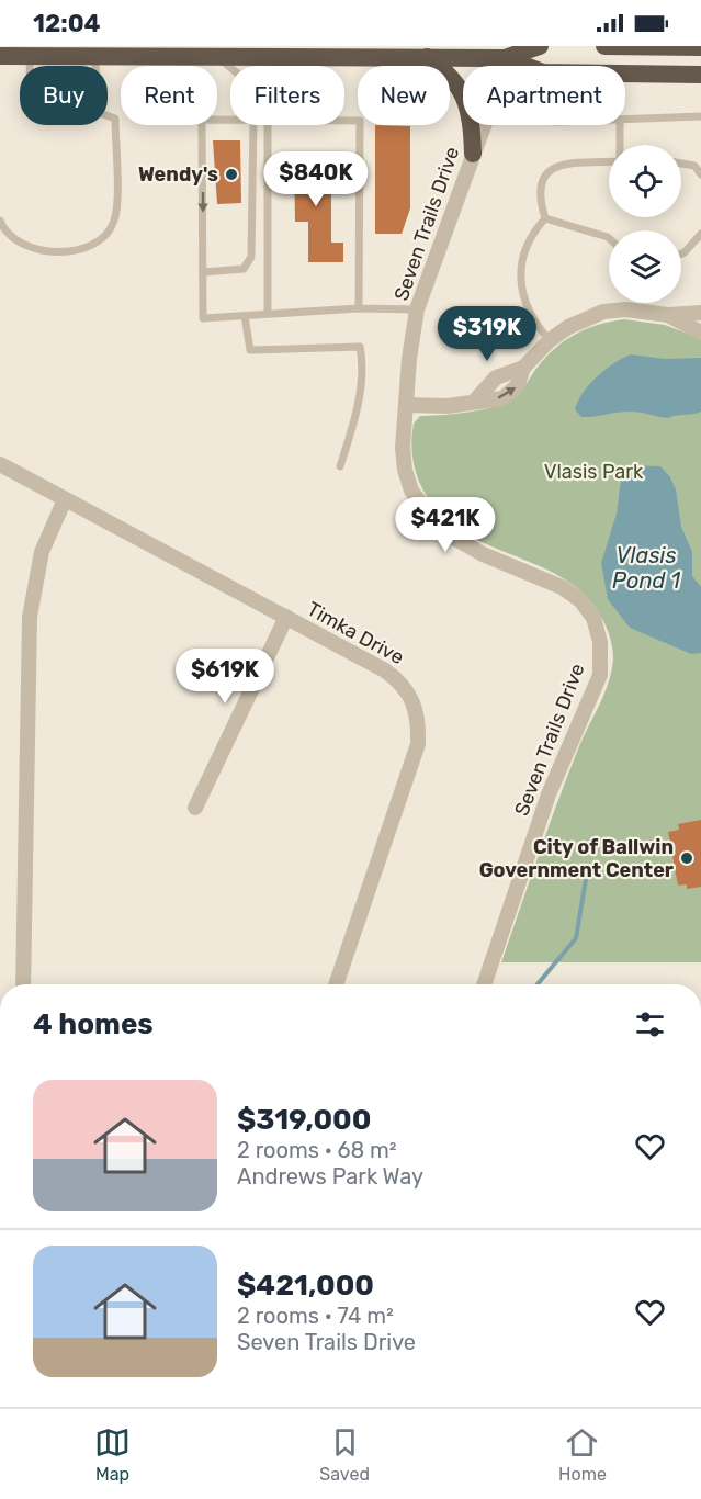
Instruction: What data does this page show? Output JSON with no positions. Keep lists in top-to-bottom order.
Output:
{
  "streets": {
    "street": ["Seven Trails Drive", "Timka Drive"]
  },
  "water": ["Vlasis Pond 1"],
  "parks": ["Vlasis Park"],
  "places": ["Wendy's", "City of Ballwin Government Center"],
  "page": {
    "status": "12:04",
    "chip": [
      "Buy",
      "Rent",
      "Filters",
      "New",
      "Apartment"
    ],
    "price": [
      "$840K",
      "$319K",
      "$421K",
      "$619K"
    ],
    "heading": "4 homes",
    "list": [
      {
        "name": "$319,000",
        "note": "2 rooms · 68 m² · Andrews Park Way"
      },
      {
        "name": "$421,000",
        "note": "2 rooms · 74 m² · Seven Trails Drive"
      }
    ],
    "tabs": ["Map", "Saved", "Home"]
  }
}
